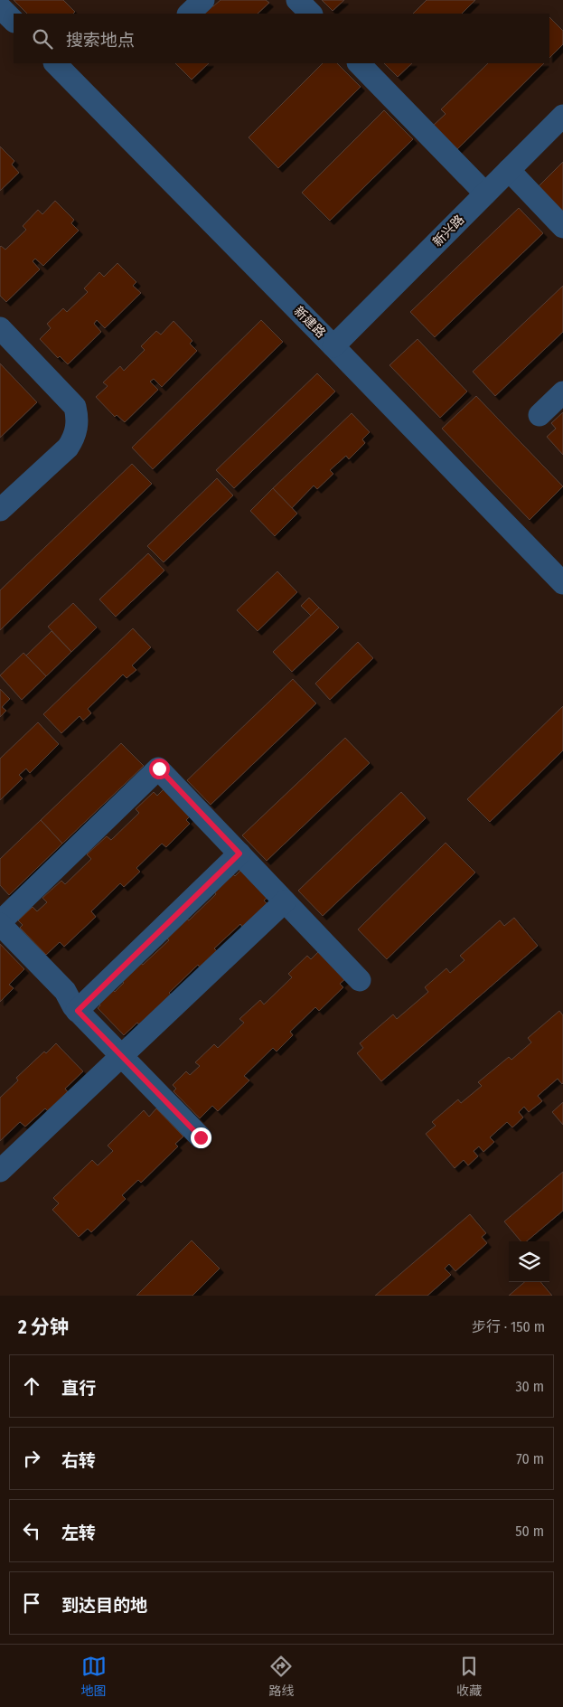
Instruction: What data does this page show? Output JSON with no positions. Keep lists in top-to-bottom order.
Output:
{
  "streets": {
    "street": ["新兴路", "新建路"]
  },
  "crossings": [
    ["新兴路", "新建路"]
  ],
  "page": {
    "search": "搜索地点",
    "heading": ["2 分钟", "步行 · 150 m"],
    "list": [
      ["直行", "30 m"],
      ["右转", "70 m"],
      ["左转", "50 m"],
      "到达目的地"
    ],
    "nav": ["地图", "路线", "收藏"]
  }
}
